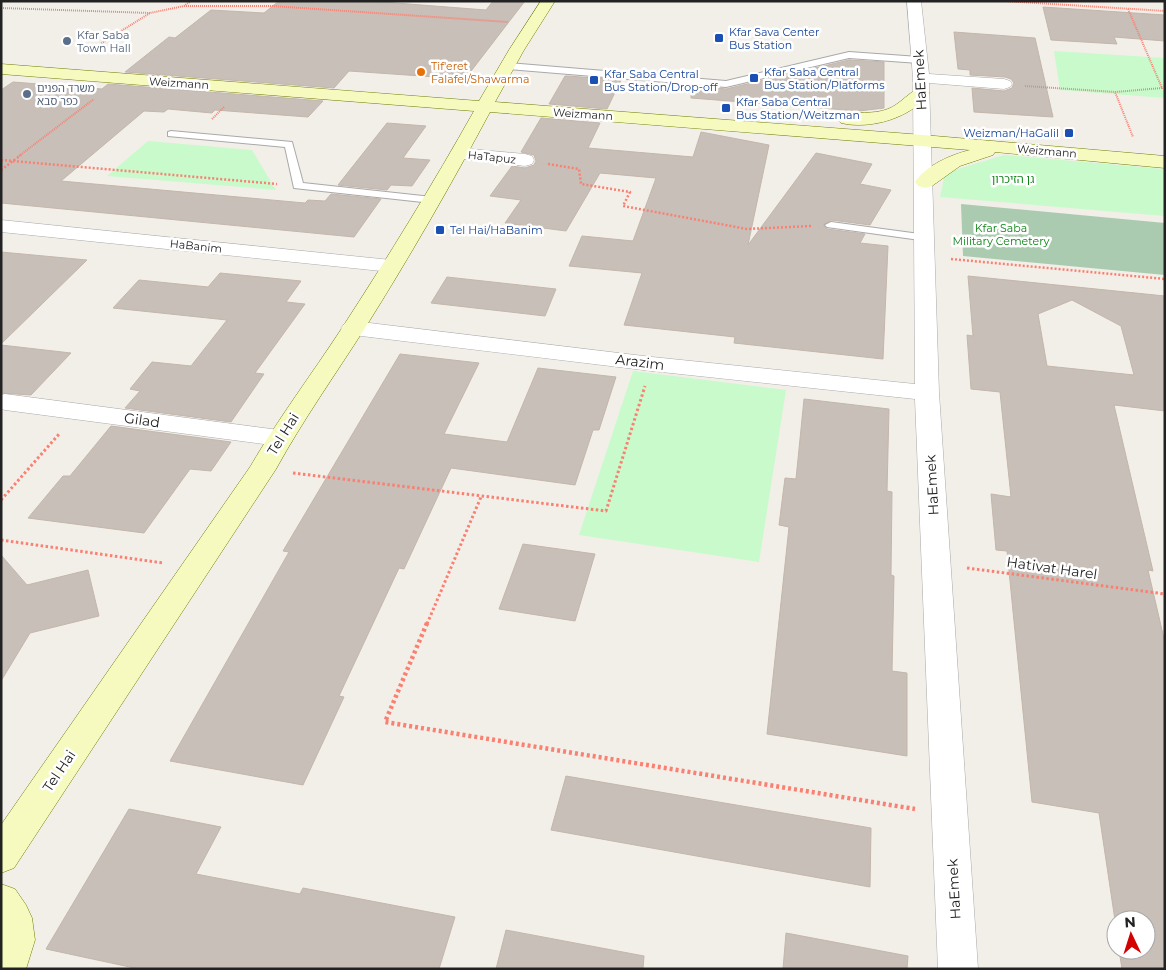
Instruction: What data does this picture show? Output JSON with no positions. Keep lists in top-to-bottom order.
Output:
{
  "streets": {
    "main road": ["Weizmann", "Tel Hai"],
    "street": [
      "HaEmek",
      "HaTapuz",
      "HaBanim",
      "Arazim",
      "Gilad"
    ],
    "path": ["Hativat Harel"]
  },
  "crossings": [
    ["HaEmek", "Weizmann"],
    ["HaEmek", "Arazim"],
    ["HaEmek", "Hativat Harel"],
    ["Weizmann", "Tel Hai"],
    ["HaTapuz", "Tel Hai"],
    ["HaBanim", "Tel Hai"],
    ["Arazim", "Tel Hai"],
    ["Gilad", "Tel Hai"]
  ],
  "parks": ["גן הזיכרון", "Kfar Saba Military Cemetery"],
  "places": {
    "transit": [
      "Kfar Sava Center Bus Station",
      "Kfar Saba Central Bus Station/Platforms",
      "Kfar Saba Central Bus Station/Drop-off",
      "Kfar Saba Central Bus Station/Weitzman",
      "Weizman/HaGalil",
      "Tel Hai/HaBanim"
    ],
    "other": ["Kfar Saba Town Hall", "Tif'eret Falafel/Shawarma", "משרד הפנים כפר סבא"]
  },
  "north": "top"
}
